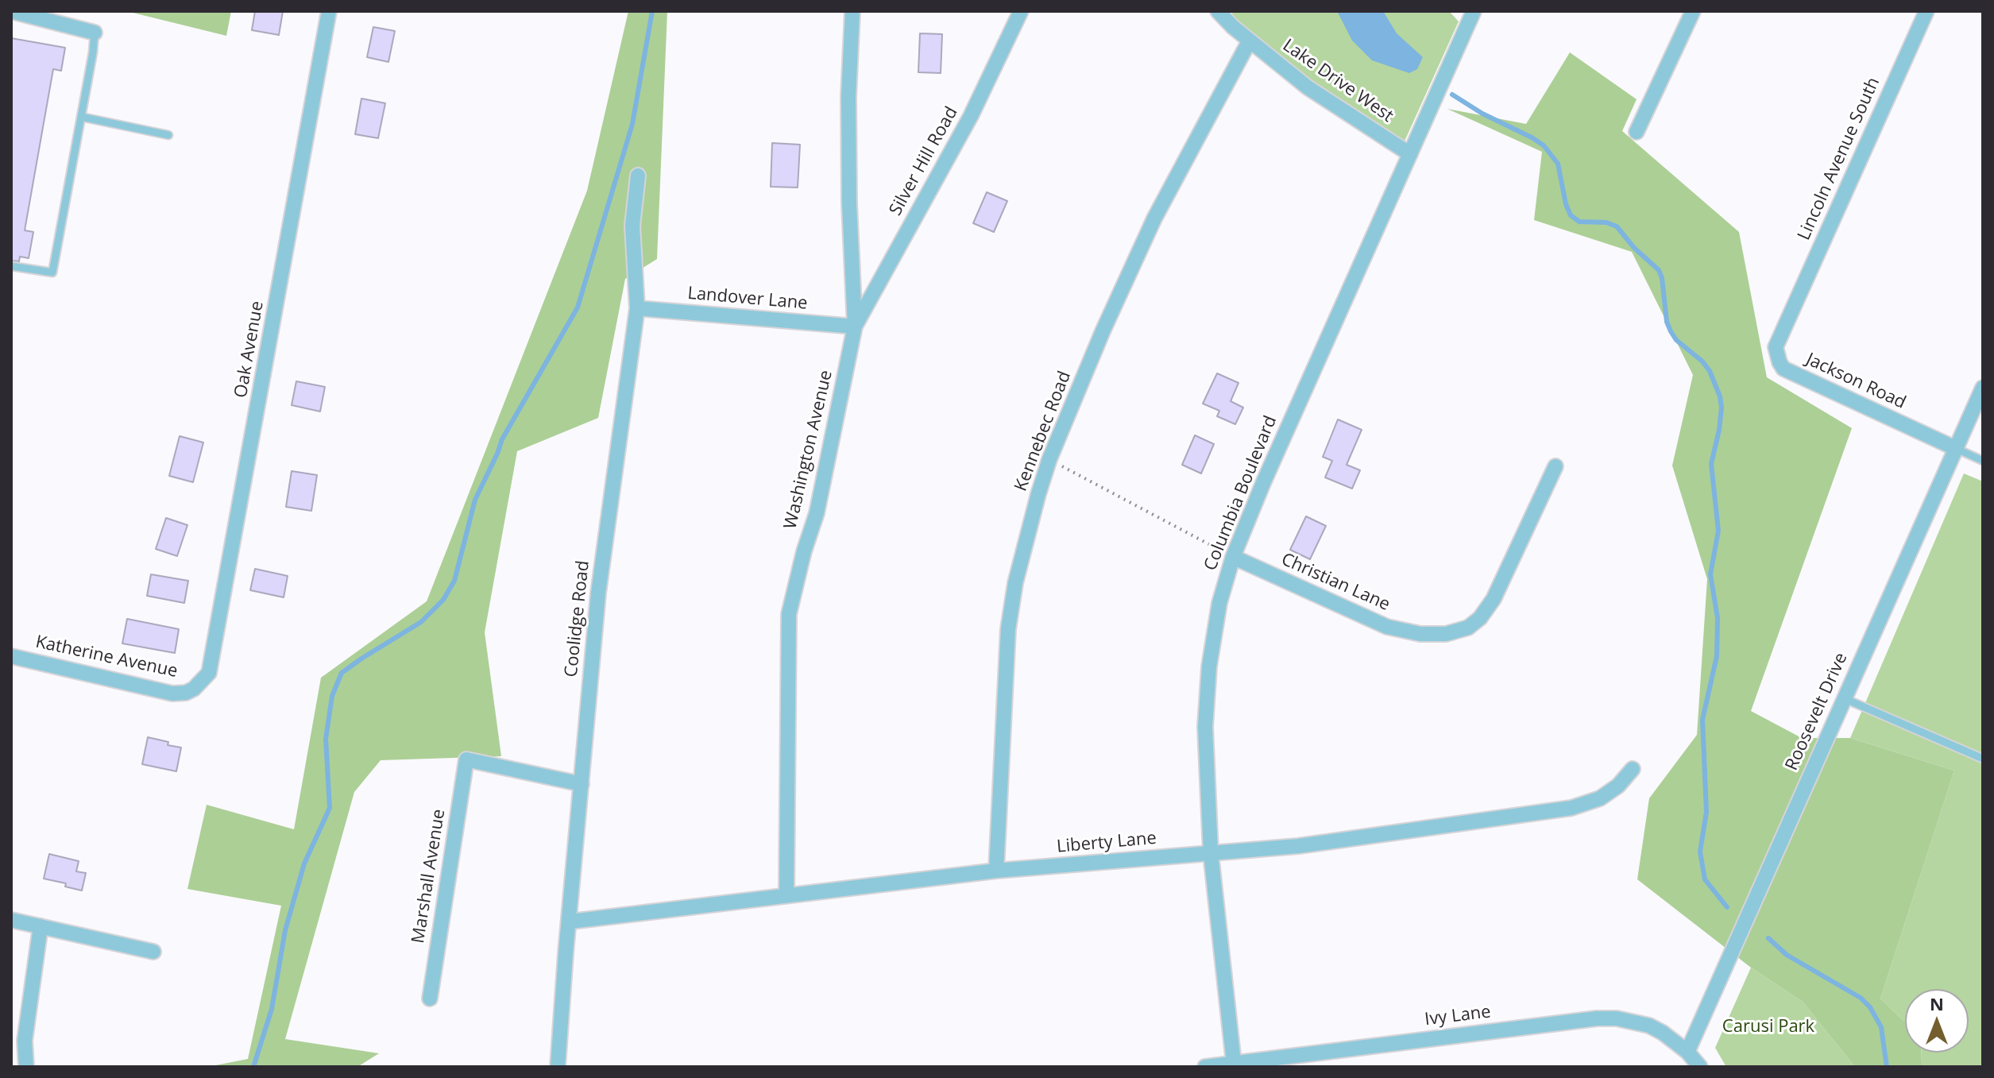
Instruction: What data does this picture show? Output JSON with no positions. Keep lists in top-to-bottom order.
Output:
{
  "streets": {
    "street": [
      "Lake Drive West",
      "Lincoln Avenue South",
      "Silver Hill Road",
      "Landover Lane",
      "Oak Avenue",
      "Jackson Road",
      "Kennebec Road",
      "Washington Avenue",
      "Columbia Boulevard",
      "Christian Lane",
      "Coolidge Road",
      "Katherine Avenue",
      "Roosevelt Drive",
      "Liberty Lane",
      "Marshall Avenue",
      "Ivy Lane"
    ]
  },
  "crossings": [
    ["Lake Drive West", "Kennebec Road"],
    ["Lake Drive West", "Columbia Boulevard"],
    ["Lincoln Avenue South", "Jackson Road"],
    ["Silver Hill Road", "Landover Lane"],
    ["Silver Hill Road", "Washington Avenue"],
    ["Landover Lane", "Washington Avenue"],
    ["Landover Lane", "Coolidge Road"],
    ["Oak Avenue", "Katherine Avenue"],
    ["Jackson Road", "Roosevelt Drive"],
    ["Kennebec Road", "Liberty Lane"],
    ["Washington Avenue", "Liberty Lane"],
    ["Columbia Boulevard", "Christian Lane"],
    ["Columbia Boulevard", "Liberty Lane"],
    ["Columbia Boulevard", "Ivy Lane"],
    ["Coolidge Road", "Liberty Lane"],
    ["Coolidge Road", "Marshall Avenue"],
    ["Roosevelt Drive", "Ivy Lane"]
  ],
  "parks": ["Carusi Park"],
  "north": "top"
}
